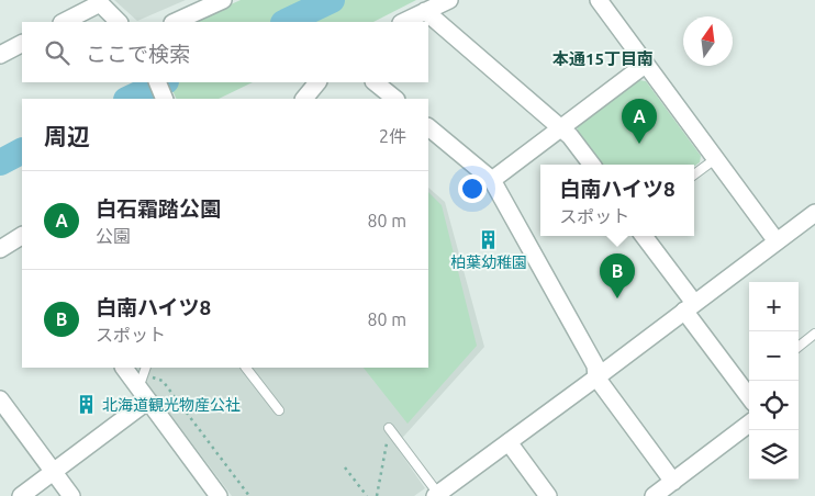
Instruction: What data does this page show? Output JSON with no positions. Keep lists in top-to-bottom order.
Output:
{
  "districts": ["本通15丁目南"],
  "places": {
    "building": ["柏葉幼稚園", "北海道観光物産公社"]
  },
  "north": "top",
  "page": {
    "search": "ここで検索",
    "pins": ["A", "B"],
    "heading": ["周辺", "2件"],
    "popup": ["白南ハイツ8", "スポット"],
    "list": [
      {
        "mark": "A",
        "name": "白石霜踏公園",
        "note": "公園",
        "value": "80 m"
      },
      {
        "mark": "B",
        "name": "白南ハイツ8",
        "note": "スポット",
        "value": "80 m"
      }
    ],
    "map_buttons": ["+", "−"]
  }
}
